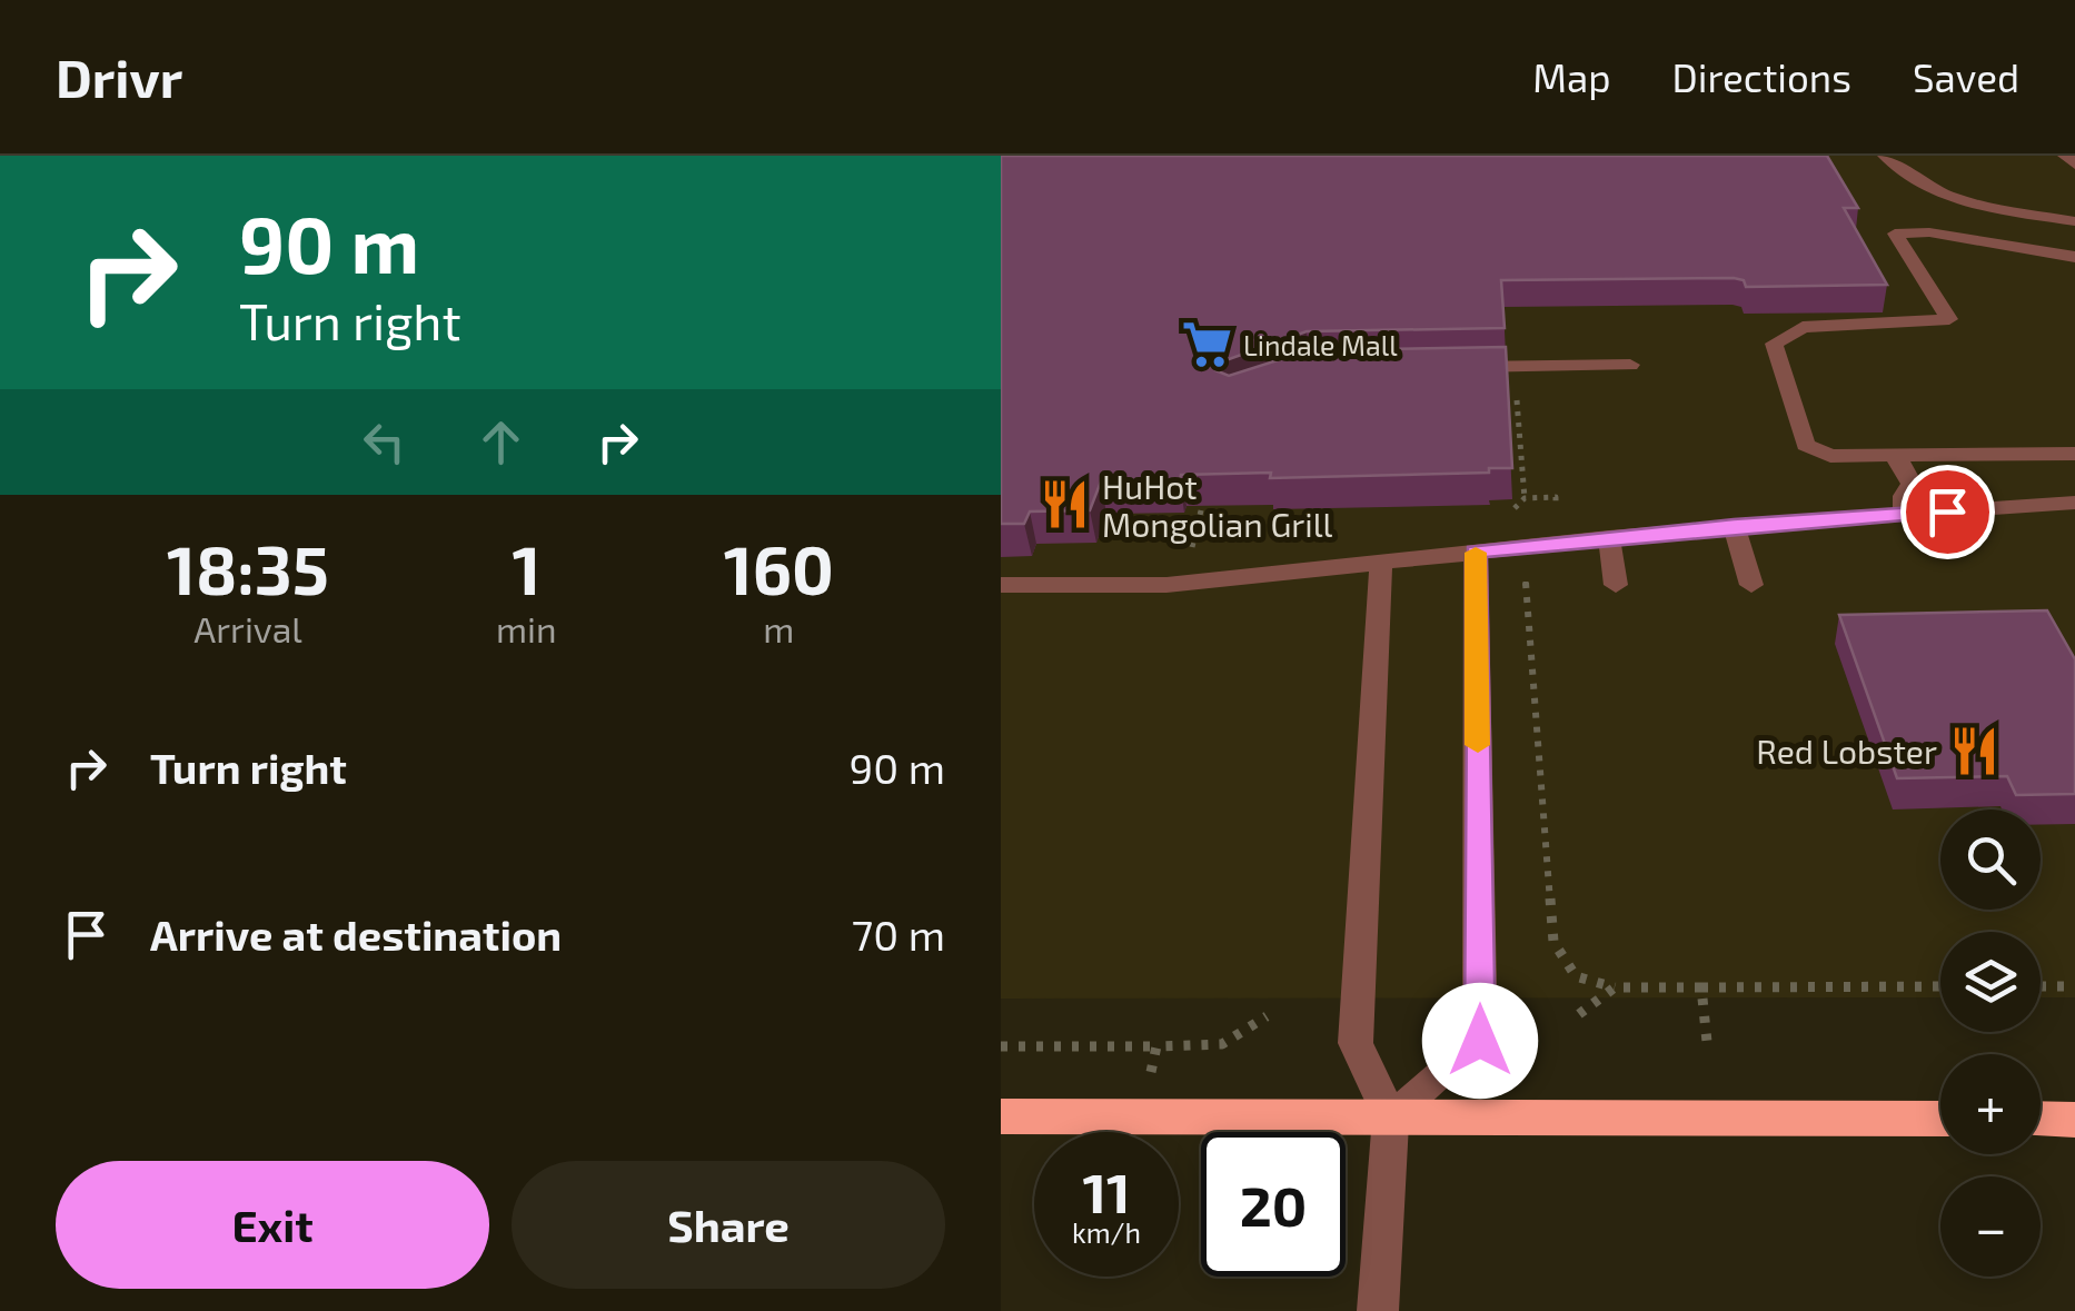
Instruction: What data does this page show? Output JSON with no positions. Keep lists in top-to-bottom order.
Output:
{
  "places": {
    "supermarket": ["Lindale Mall"],
    "restaurant": ["HuHot Mongolian Grill", "Red Lobster"]
  },
  "page": {
    "header": "Drivr",
    "nav": ["Map", "Directions", "Saved"],
    "turn": ["90 m", "Turn right"],
    "eta": [
      "18:35",
      "Arrival",
      "1",
      "min",
      "160",
      "m"
    ],
    "list": [
      {
        "name": "Turn right",
        "value": "90 m"
      },
      {
        "name": "Arrive at destination",
        "value": "70 m"
      }
    ],
    "map_buttons": ["+", "−"],
    "speed": "11 km/h",
    "limit": "20",
    "buttons": ["Exit", "Share"]
  }
}
